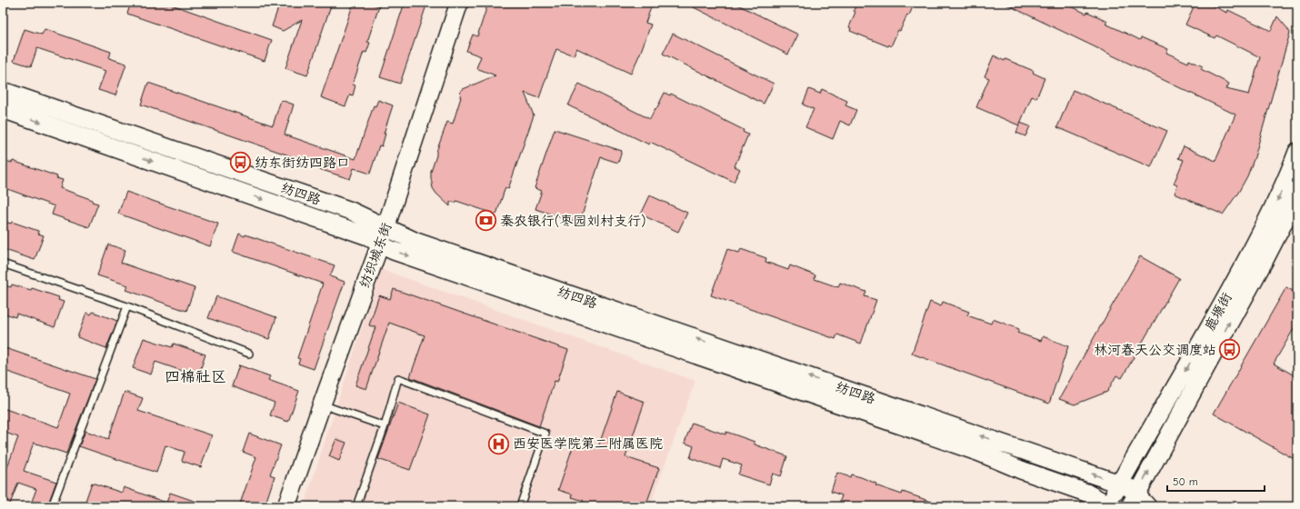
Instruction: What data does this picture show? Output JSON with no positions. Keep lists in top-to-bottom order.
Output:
{
  "streets": {
    "street": ["纺四路", "纺织城东街", "鹿塬街"]
  },
  "crossings": [
    ["纺四路", "纺织城东街"],
    ["纺四路", "鹿塬街"]
  ],
  "districts": ["四棉社区"],
  "places": {
    "bus stop": ["纺东街纺四路口", "林河春天公交调度站"],
    "bank": ["秦农银行(枣园刘村支行)"],
    "hospital": ["西安医学院第二附属医院"]
  },
  "scale_bar": "50 m"
}
